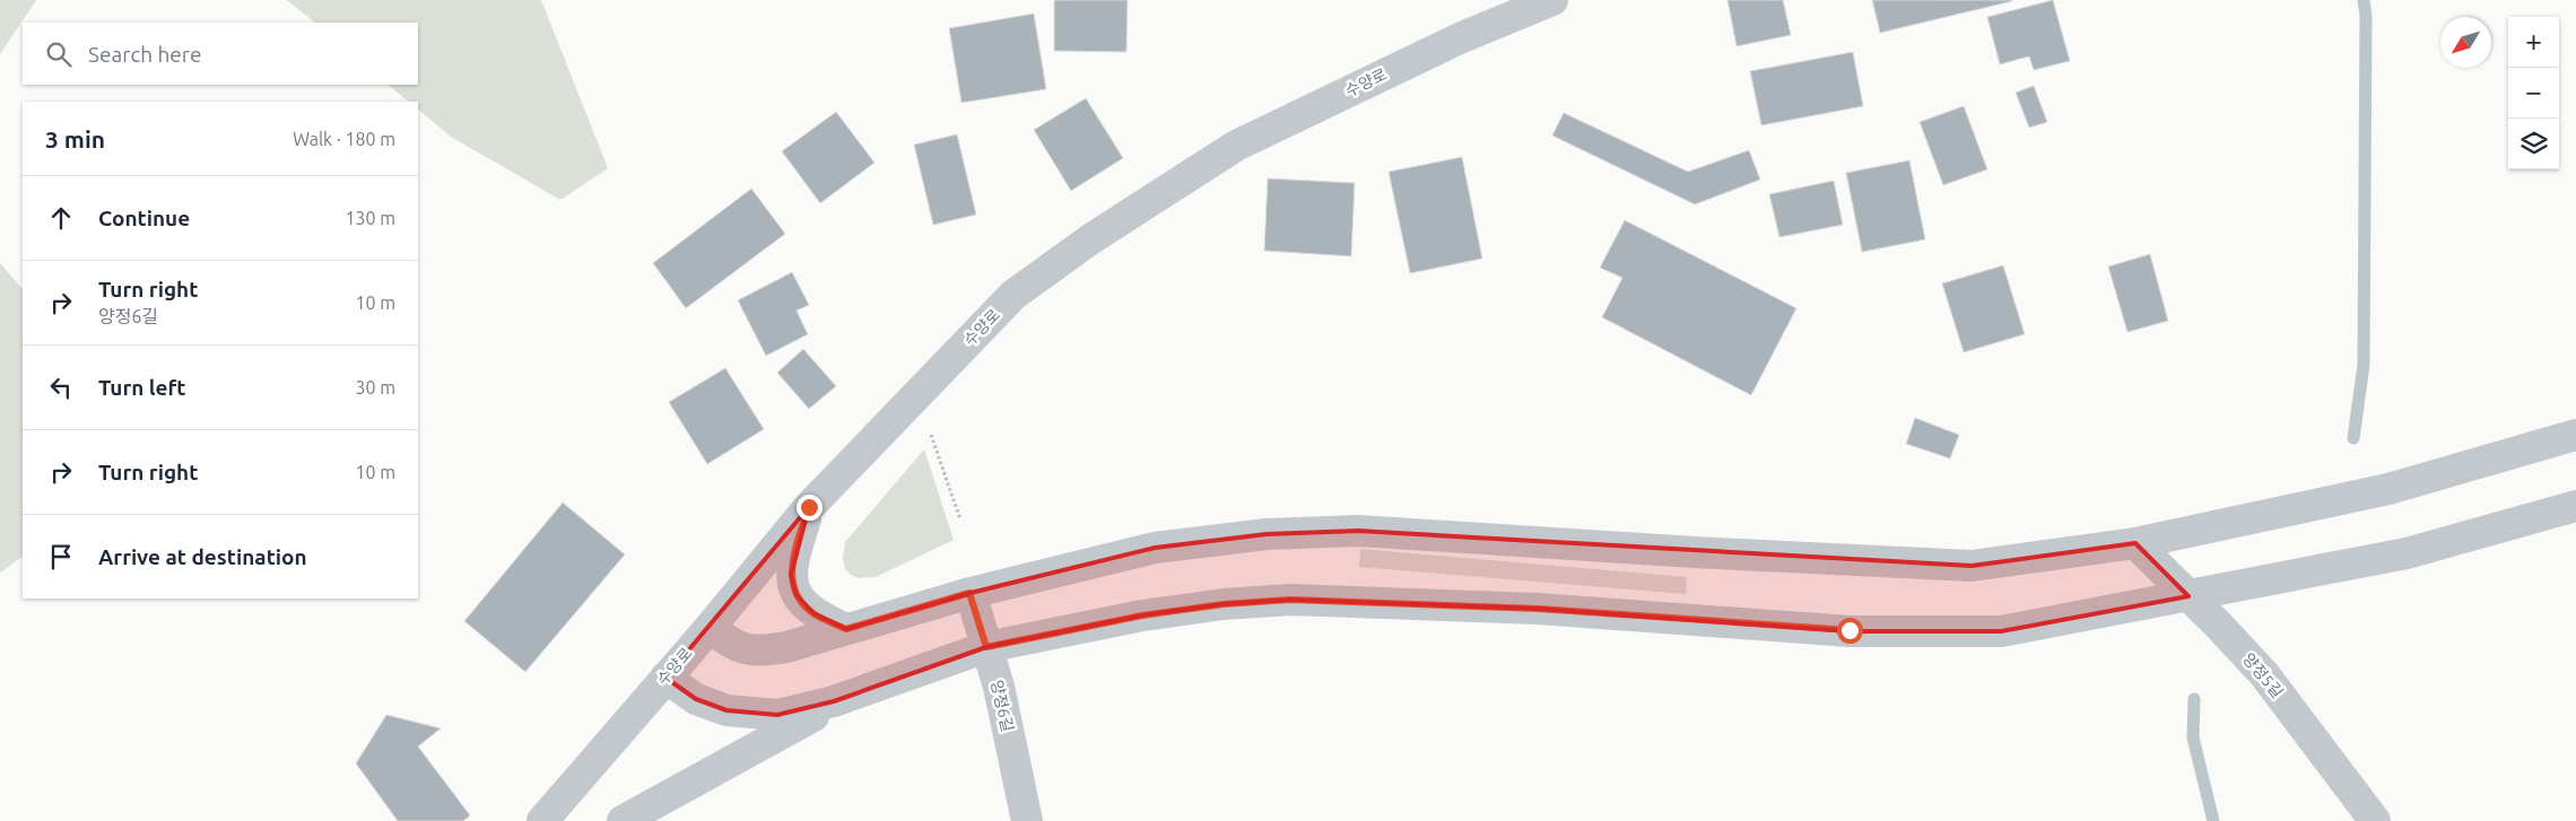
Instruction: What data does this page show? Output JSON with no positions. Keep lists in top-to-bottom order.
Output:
{
  "streets": {
    "street": ["수양로", "양정5길", "양정6길"]
  },
  "north": "bottom left",
  "page": {
    "map_buttons": ["+", "−"],
    "search": "Search here",
    "heading": ["3 min", "Walk · 180 m"],
    "list": [
      ["Continue", "130 m"],
      ["Turn right", "양정6길", "10 m"],
      ["Turn left", "30 m"],
      ["Turn right", "10 m"],
      "Arrive at destination"
    ]
  }
}
